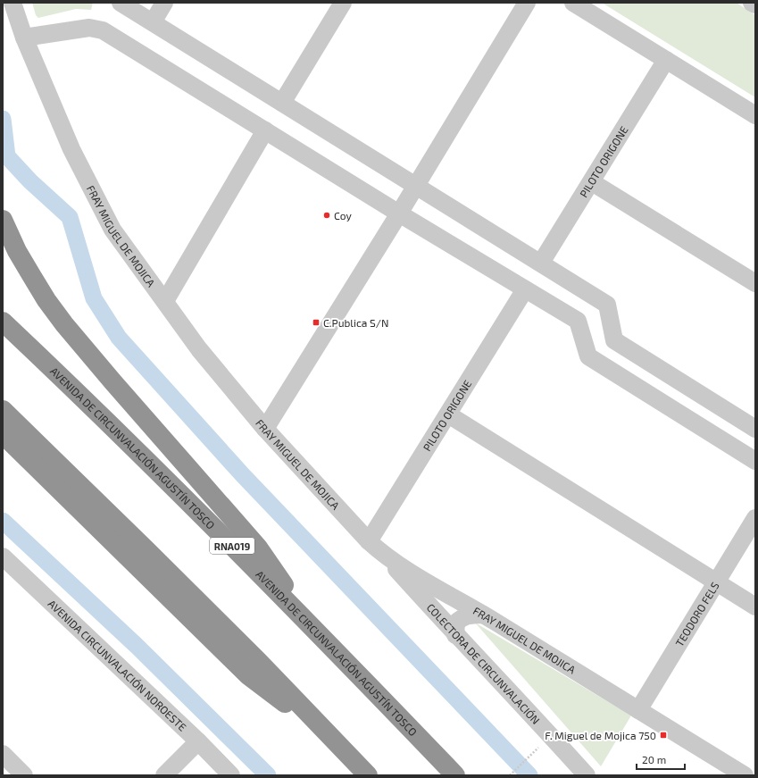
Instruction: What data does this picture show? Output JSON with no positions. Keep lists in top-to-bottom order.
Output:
{
  "streets": {
    "highway": ["AVENIDA DE CIRCUNVALACIÓN AGUSTÍN TOSCO", "RNA019"],
    "street": [
      "PILOTO ORIGONE",
      "FRAY MIGUEL DE MOJICA",
      "TEODORO FELS",
      "COLECTORA DE CIRCUNVALACIÓN",
      "AVENIDA CIRCUNVALACIÓN NOROESTE"
    ]
  },
  "crossings": [
    ["PILOTO ORIGONE", "FRAY MIGUEL DE MOJICA"],
    ["PILOTO ORIGONE", "COLECTORA DE CIRCUNVALACIÓN"],
    ["FRAY MIGUEL DE MOJICA", "TEODORO FELS"],
    ["FRAY MIGUEL DE MOJICA", "COLECTORA DE CIRCUNVALACIÓN"]
  ],
  "places": {
    "other": ["Coy"],
    "transit": ["C.Publica S/N", "F. Miguel de Mojica 750"]
  },
  "scale_bar": "20 m"
}
